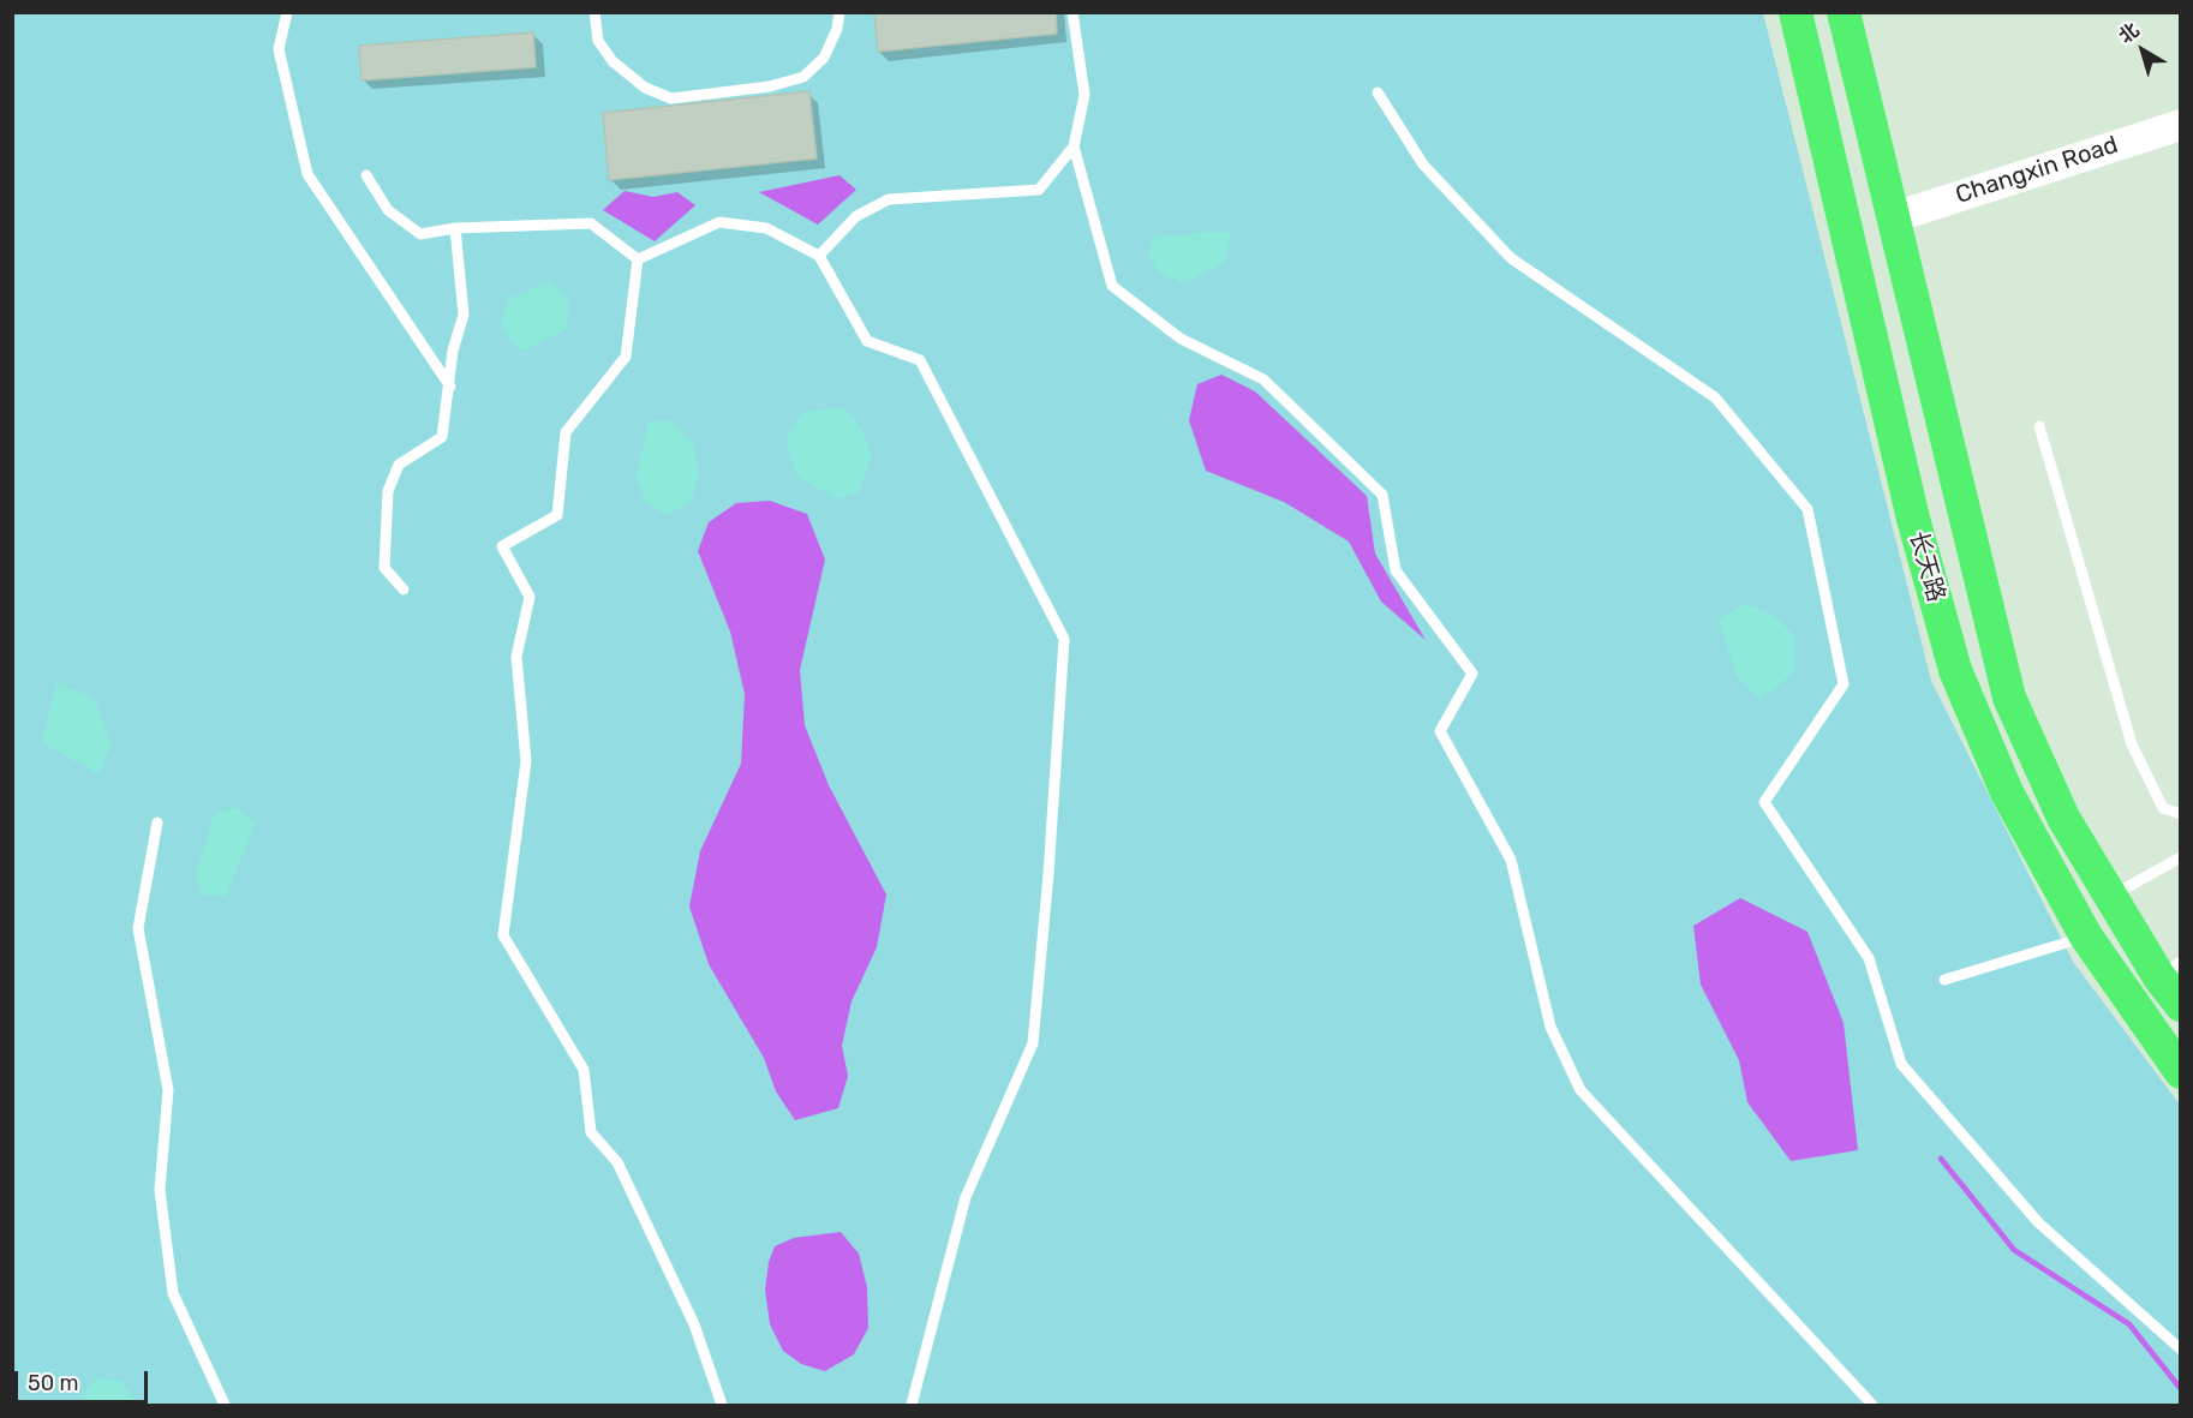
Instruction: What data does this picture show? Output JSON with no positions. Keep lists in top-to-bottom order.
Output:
{
  "streets": {
    "main road": ["Changxin Road", "长天路"]
  },
  "crossings": [
    ["Changxin Road", "长天路"]
  ],
  "scale_bar": "50 m",
  "north": "top left"
}
